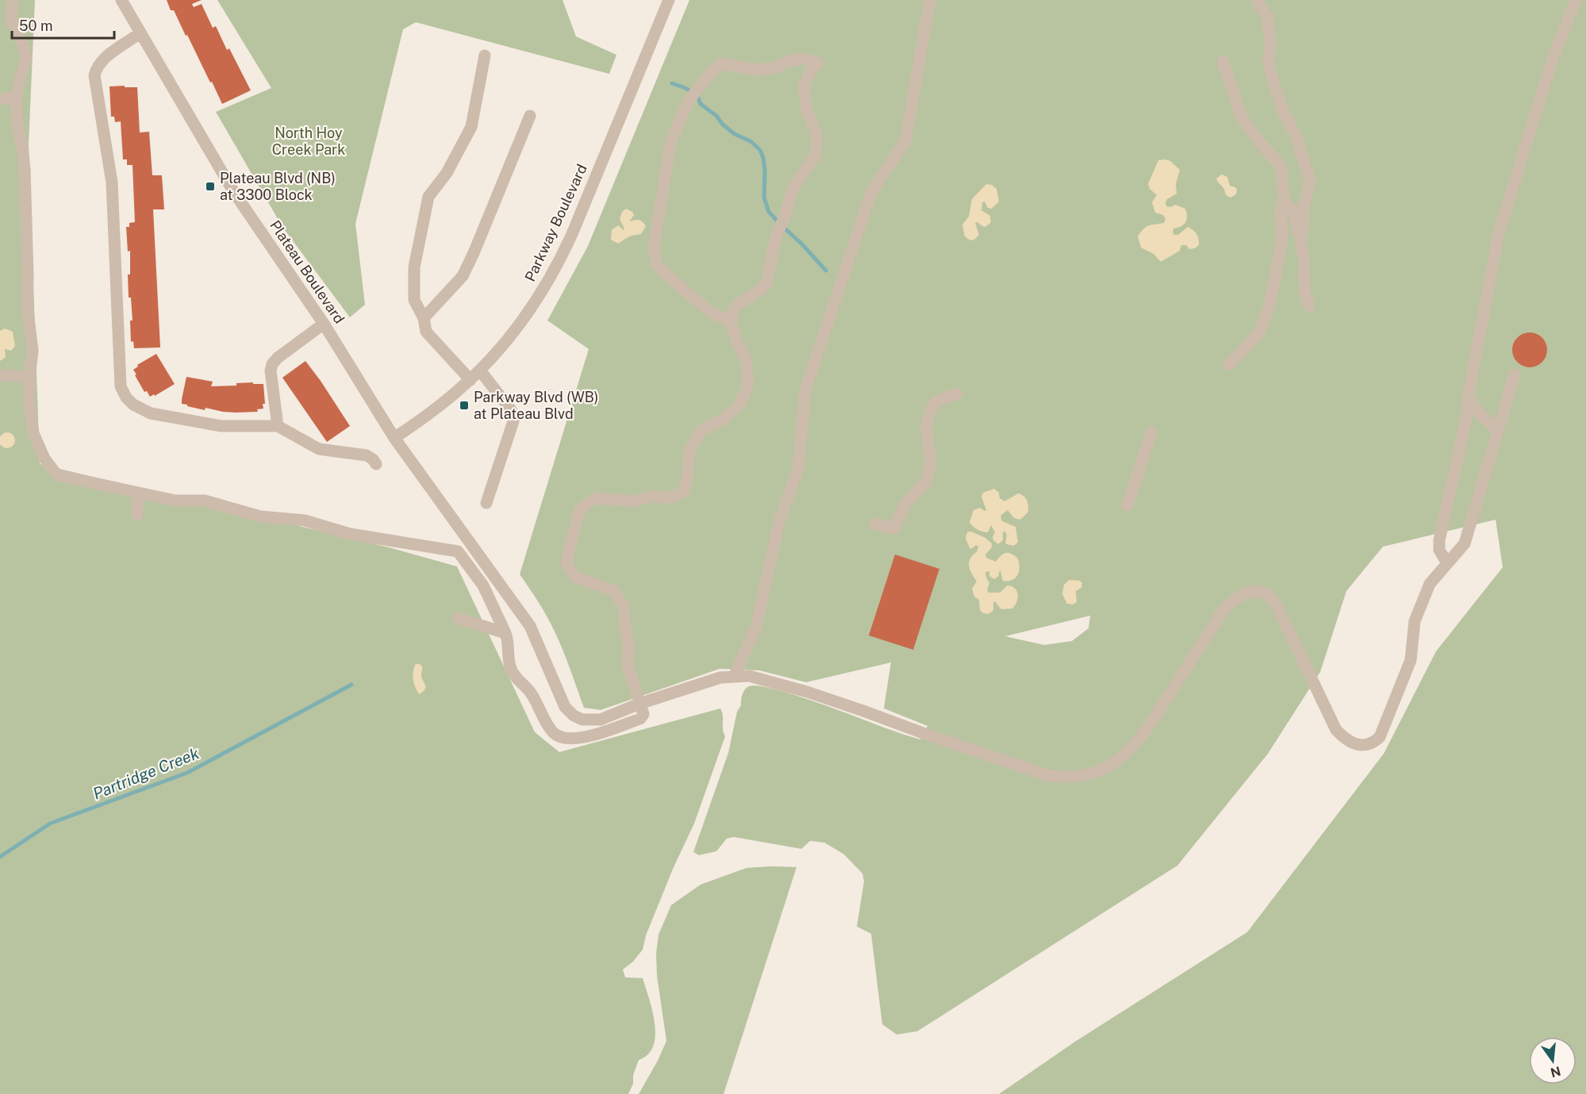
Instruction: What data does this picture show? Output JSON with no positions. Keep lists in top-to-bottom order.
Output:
{
  "streets": {
    "street": ["Parkway Boulevard", "Plateau Boulevard"]
  },
  "crossings": [
    ["Parkway Boulevard", "Plateau Boulevard"]
  ],
  "water": ["Partridge Creek"],
  "parks": ["North Hoy Creek Park"],
  "places": {
    "transit": ["Plateau Blvd (NB) at 3300 Block", "Parkway Blvd (WB) at Plateau Blvd"]
  },
  "scale_bar": "50 m",
  "north": "bottom"
}
